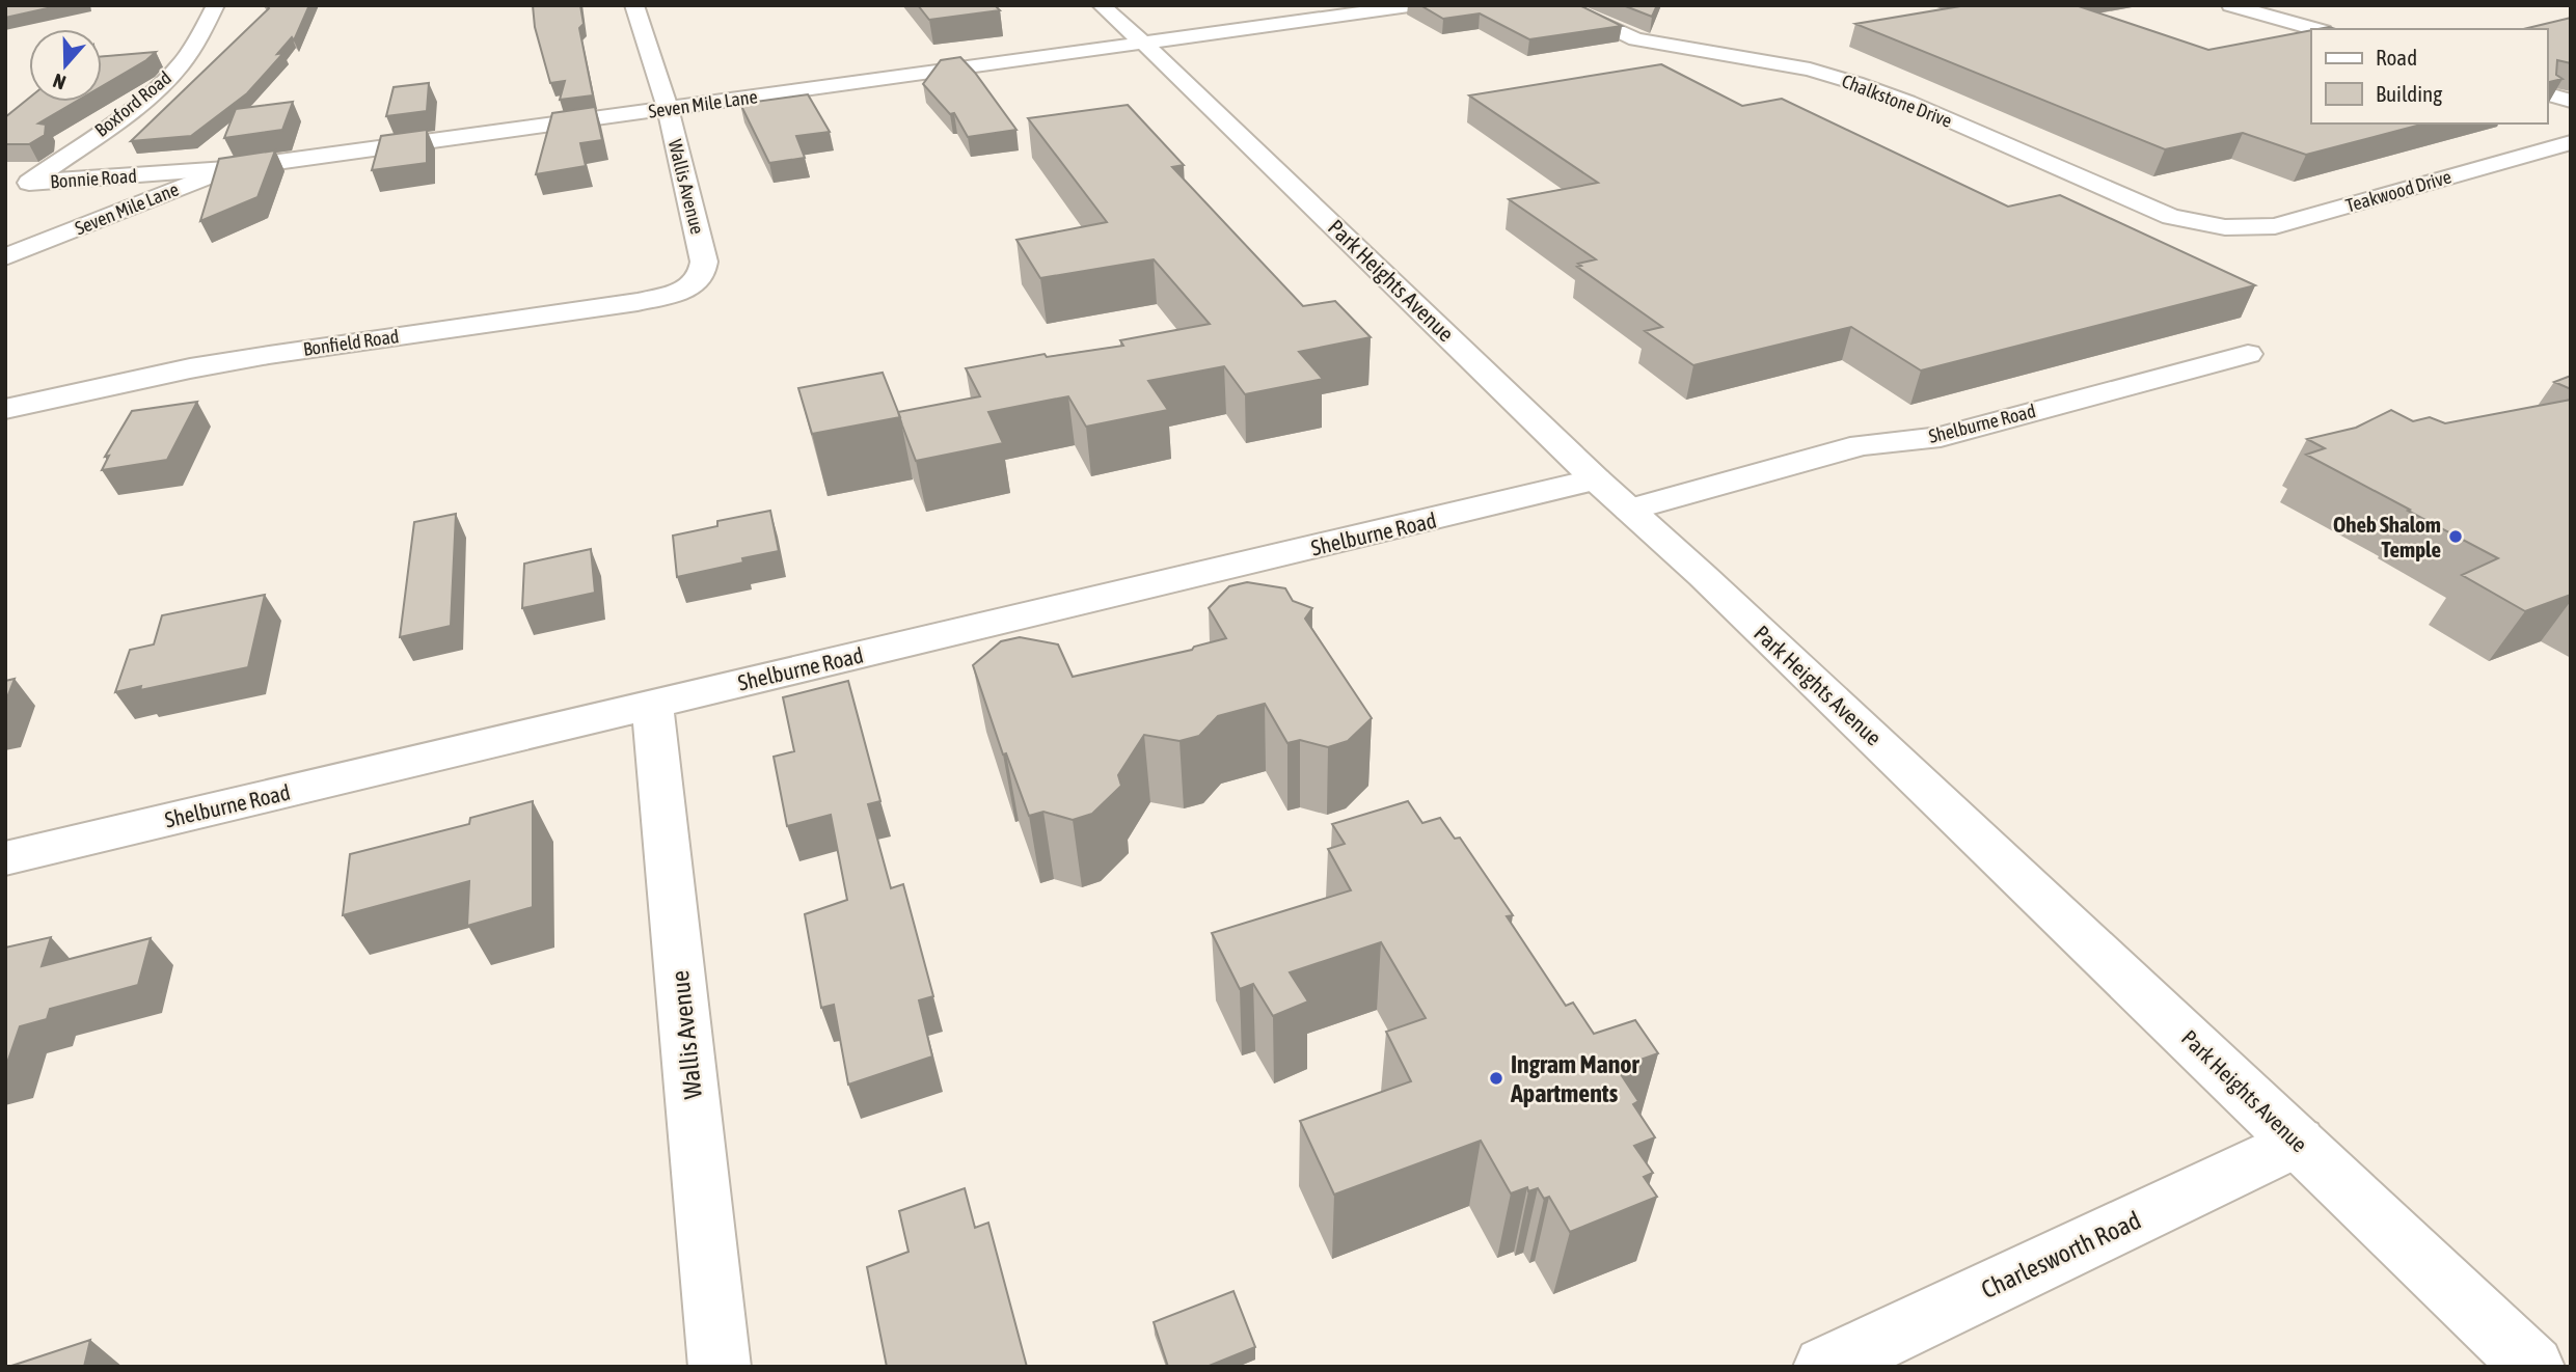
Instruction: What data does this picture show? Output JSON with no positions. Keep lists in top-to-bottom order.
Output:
{
  "streets": {
    "street": [
      "Chalkstone Drive",
      "Boxford Road",
      "Seven Mile Lane",
      "Bonnie Road",
      "Wallis Avenue",
      "Teakwood Drive",
      "Park Heights Avenue",
      "Bonfield Road",
      "Shelburne Road",
      "Charlesworth Road"
    ]
  },
  "crossings": [
    ["Chalkstone Drive", "Teakwood Drive"],
    ["Boxford Road", "Bonnie Road"],
    ["Seven Mile Lane", "Bonnie Road"],
    ["Seven Mile Lane", "Wallis Avenue"],
    ["Seven Mile Lane", "Park Heights Avenue"],
    ["Wallis Avenue", "Bonfield Road"],
    ["Wallis Avenue", "Shelburne Road"],
    ["Park Heights Avenue", "Shelburne Road"],
    ["Park Heights Avenue", "Charlesworth Road"]
  ],
  "places": ["Oheb Shalom Temple", "Ingram Manor Apartments"],
  "legend": ["Road", "Building"],
  "north": "bottom"
}
